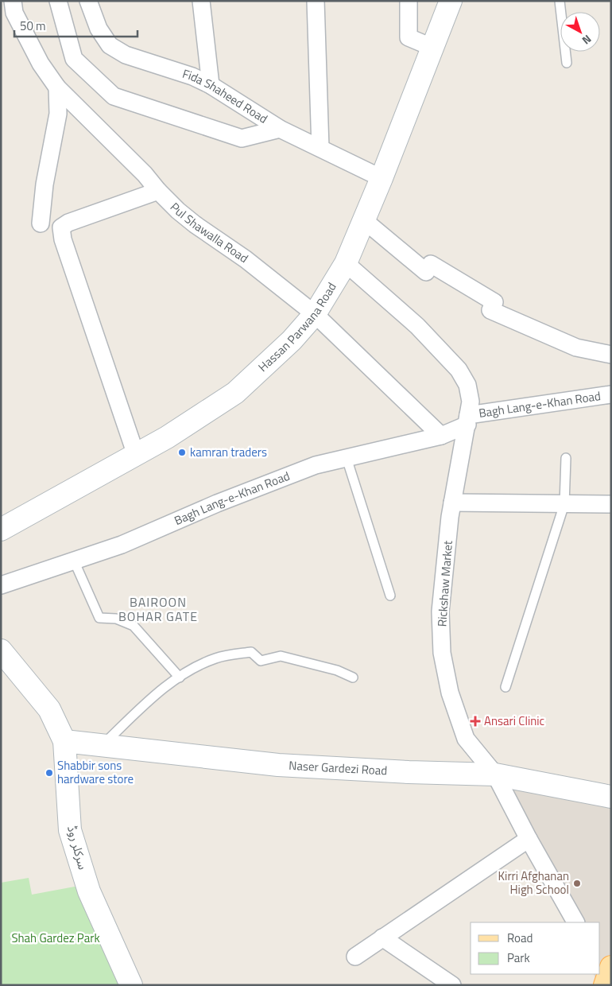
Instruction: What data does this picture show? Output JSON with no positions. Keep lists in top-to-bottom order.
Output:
{
  "streets": {
    "main road": ["Hassan Parwana Road", "Naser Gardezi Road", "سرکلر روڈ"],
    "street": [
      "Fida Shaheed Road",
      "Pul Shawalla Road",
      "Bagh Lang-e-Khan Road",
      "Rickshaw Market"
    ]
  },
  "crossings": [
    ["Fida Shaheed Road", "Hassan Parwana Road"],
    ["Pul Shawalla Road", "Hassan Parwana Road"],
    ["Pul Shawalla Road", "Bagh Lang-e-Khan Road"],
    ["Hassan Parwana Road", "Rickshaw Market"],
    ["Bagh Lang-e-Khan Road", "Rickshaw Market"],
    ["Rickshaw Market", "Naser Gardezi Road"],
    ["Naser Gardezi Road", "سرکلر روڈ"]
  ],
  "districts": ["BAIROON BOHAR GATE"],
  "parks": ["Shah Gardez Park"],
  "places": {
    "other": ["kamran traders", "Shabbir sons hardware store", "Kirri Afghanan High School"],
    "health": ["Ansari Clinic"]
  },
  "legend": ["Road", "Park"],
  "scale_bar": "50 m",
  "north": "bottom right"
}
